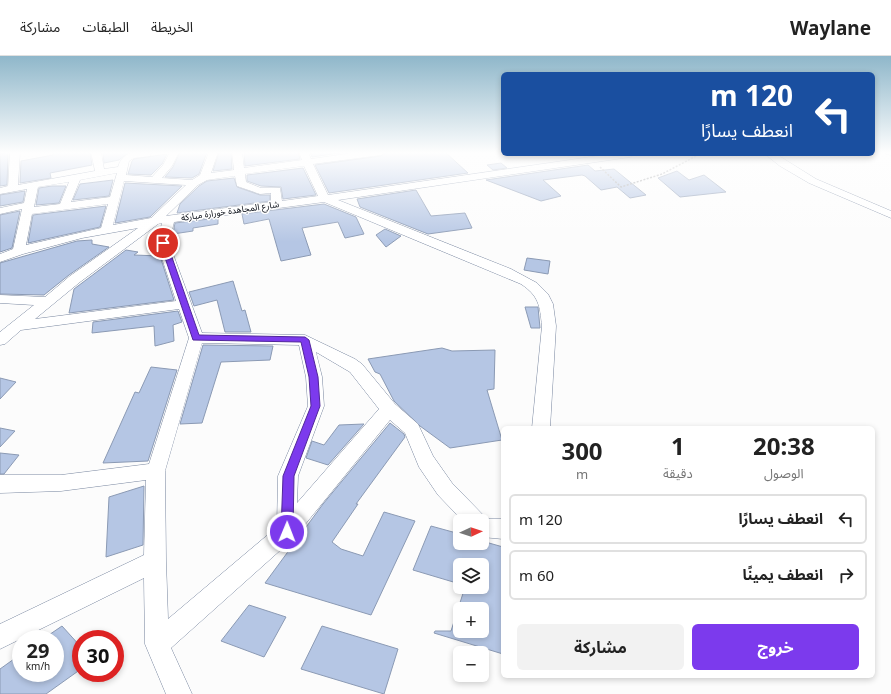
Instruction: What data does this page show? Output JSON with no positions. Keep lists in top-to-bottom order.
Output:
{
  "streets": {
    "street": ["شارع المجاهدة خورارة مباركة"]
  },
  "north": "right",
  "page": {
    "header": "Waylane",
    "nav": ["الخريطة", "الطبقات", "مشاركة"],
    "turn": ["120 m", "انعطف يسارًا"],
    "eta": [
      "20:38",
      "الوصول",
      "1",
      "دقيقة",
      "300",
      "m"
    ],
    "list": [
      {
        "name": "انعطف يسارًا",
        "value": "120 m"
      },
      {
        "name": "انعطف يمينًا",
        "value": "60 m"
      }
    ],
    "map_buttons": ["+", "−"],
    "buttons": ["خروج", "مشاركة"],
    "speed": "29 km/h",
    "limit": "30"
  }
}
